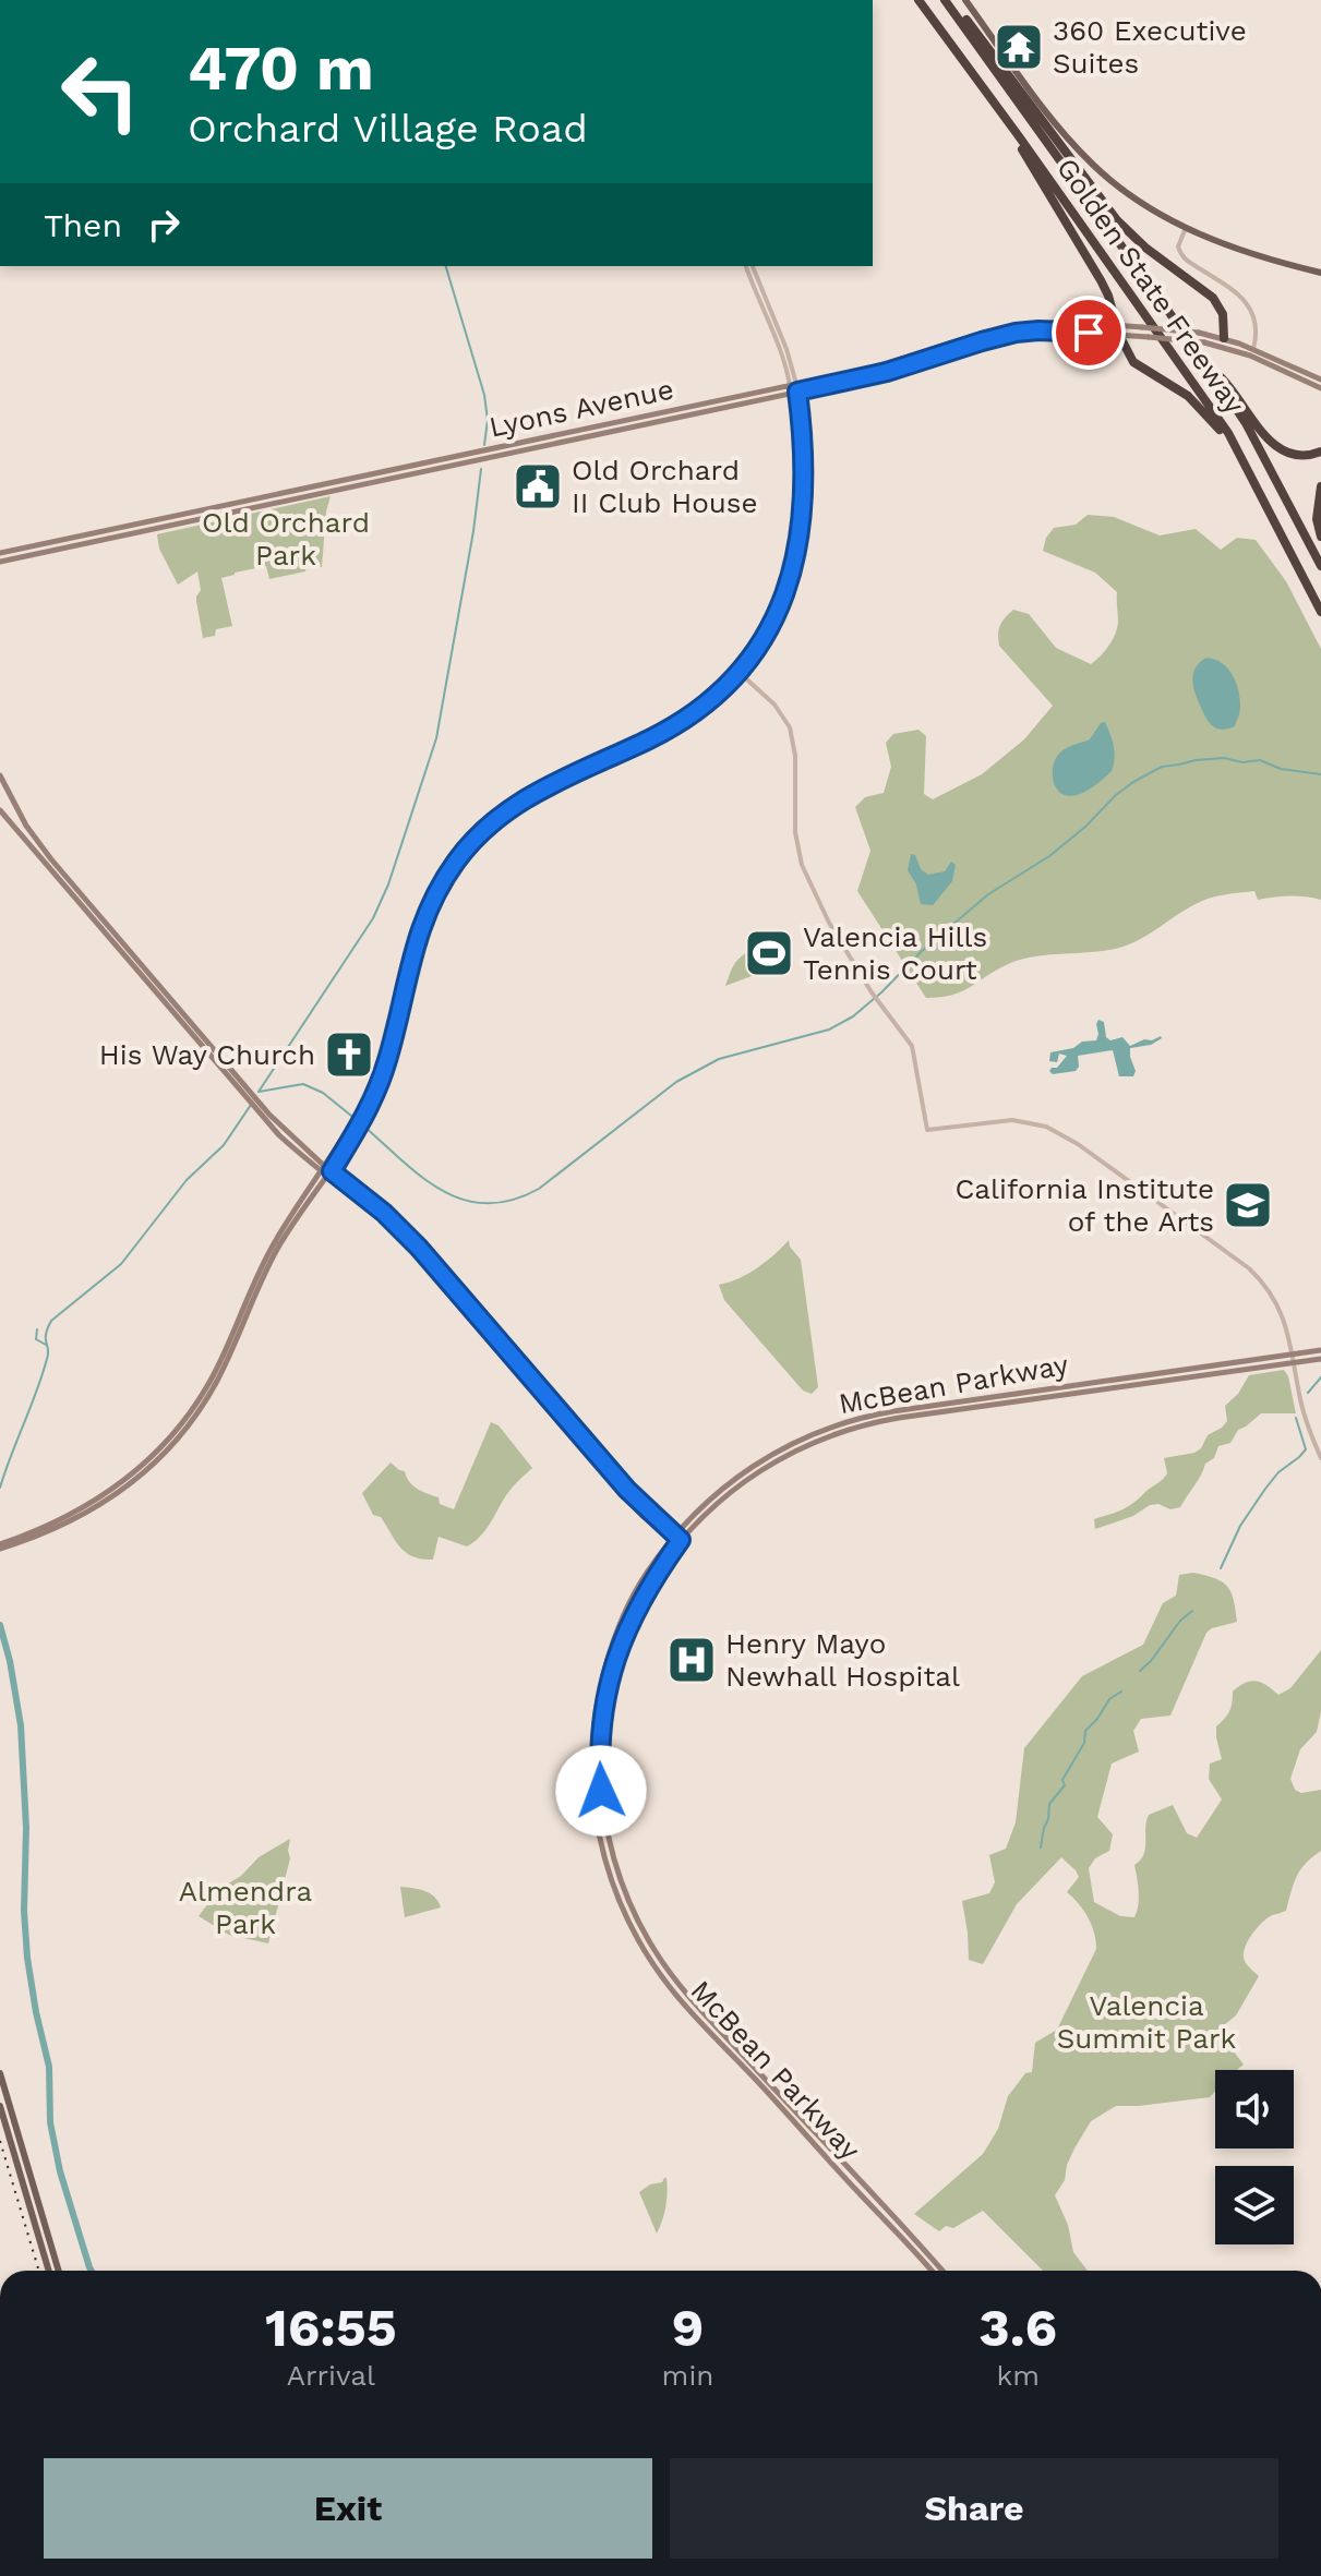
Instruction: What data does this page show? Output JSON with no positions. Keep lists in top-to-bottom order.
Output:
{
  "streets": {
    "highway": ["Golden State Freeway"],
    "main road": ["Lyons Avenue", "McBean Parkway"]
  },
  "parks": ["Old Orchard Park", "Almendra Park", "Valencia Summit Park"],
  "places": {
    "temple": ["360 Executive Suites"],
    "public building": ["Old Orchard II Club House"],
    "sports": ["Valencia Hills Tennis Court"],
    "church": ["His Way Church"],
    "school or university": ["California Institute of the Arts"],
    "hospital": ["Henry Mayo Newhall Hospital"]
  },
  "page": {
    "turn": ["470 m", "Orchard Village Road"],
    "then": "Then",
    "eta": [
      "16:55",
      "Arrival",
      "9",
      "min",
      "3.6",
      "km"
    ],
    "buttons": ["Exit", "Share"]
  }
}
